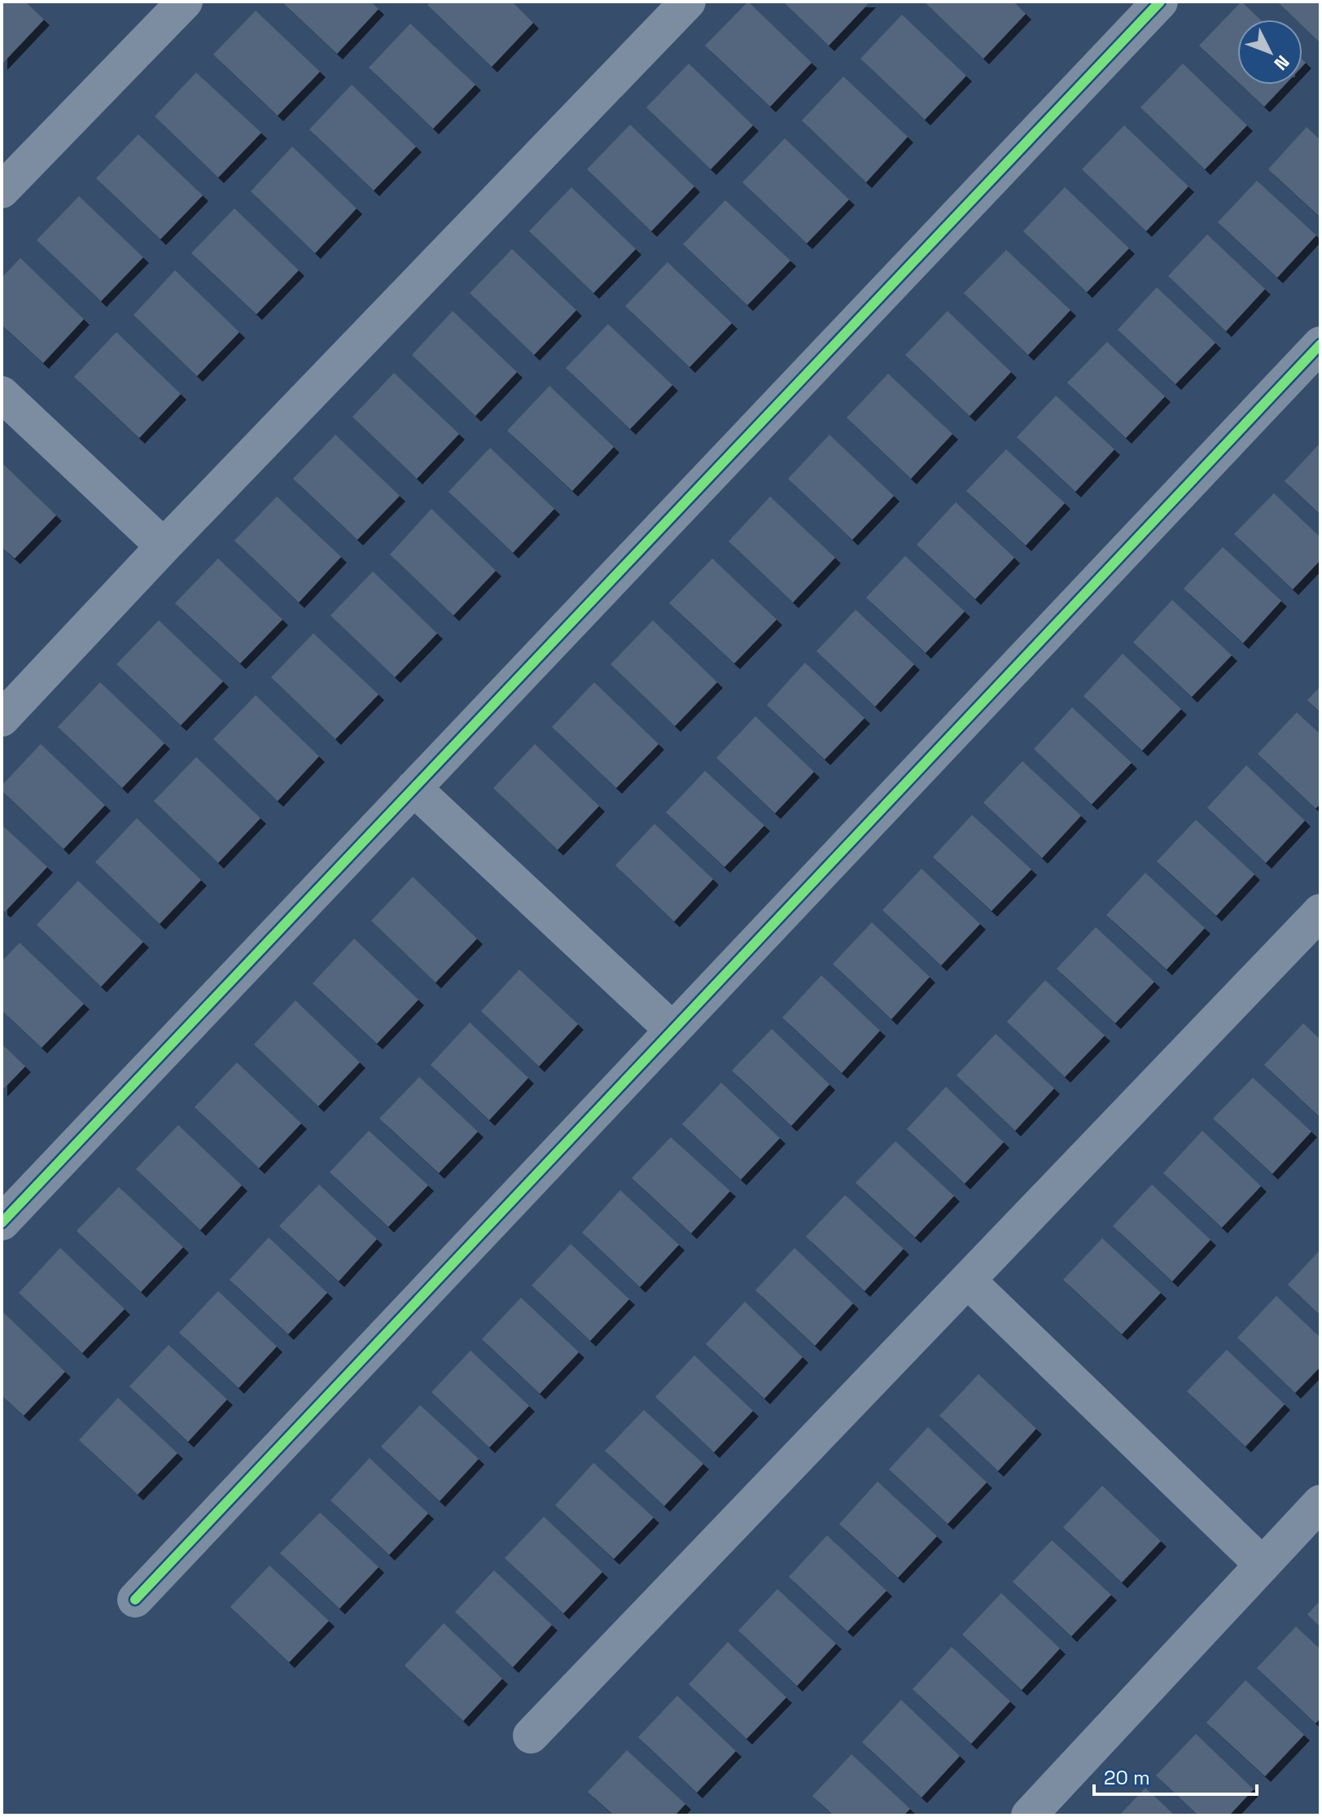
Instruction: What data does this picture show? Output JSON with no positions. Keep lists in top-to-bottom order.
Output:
{
  "scale_bar": "20 m",
  "north": "bottom right"
}
